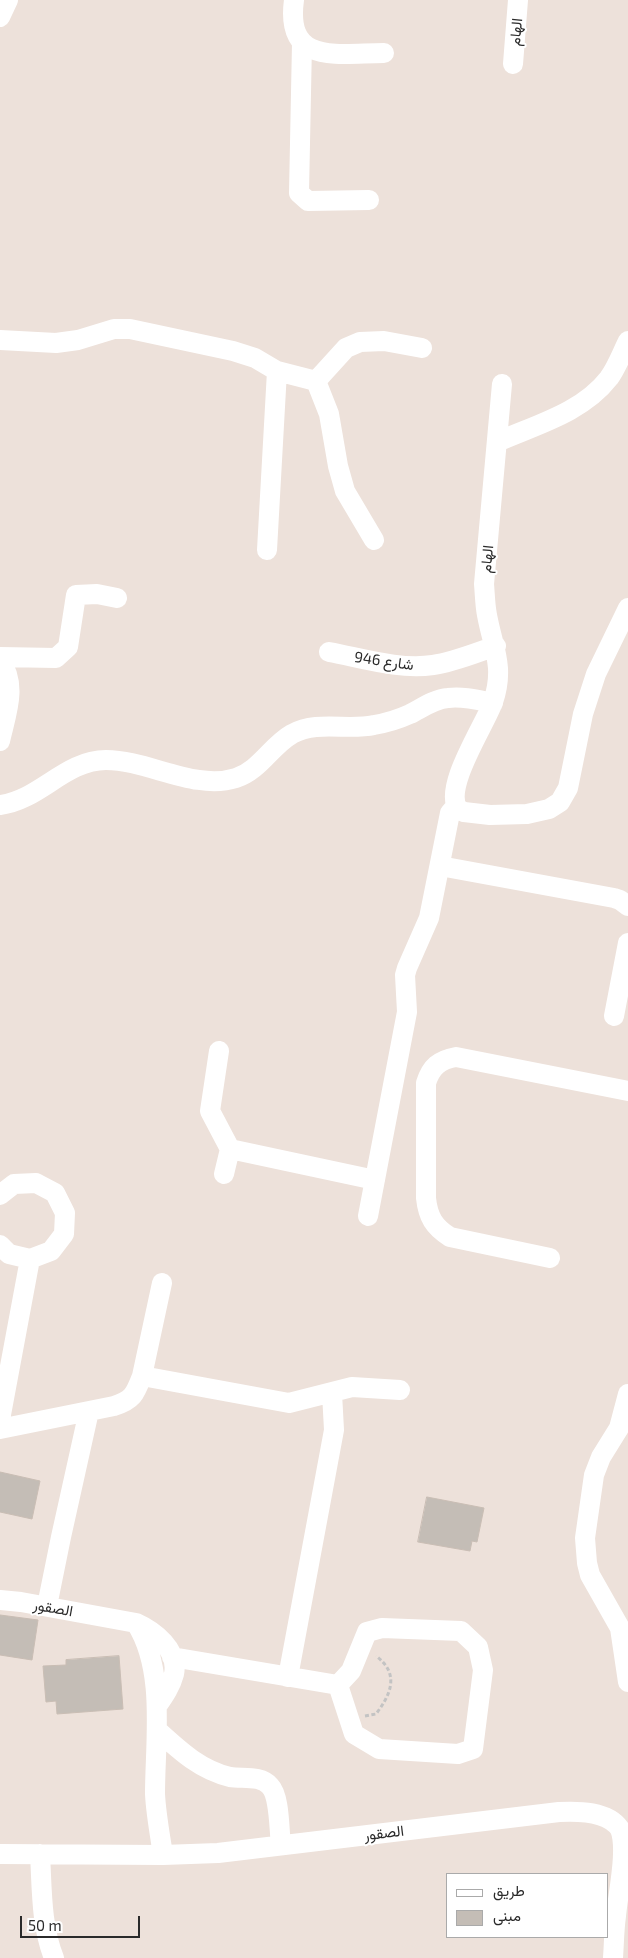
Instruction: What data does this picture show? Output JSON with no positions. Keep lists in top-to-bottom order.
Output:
{
  "streets": {
    "street": ["الهام", "شارع 946", "الصقور"]
  },
  "crossings": [
    ["الهام", "شارع 946"]
  ],
  "legend": ["طريق", "مبنى"],
  "scale_bar": "50 m"
}
